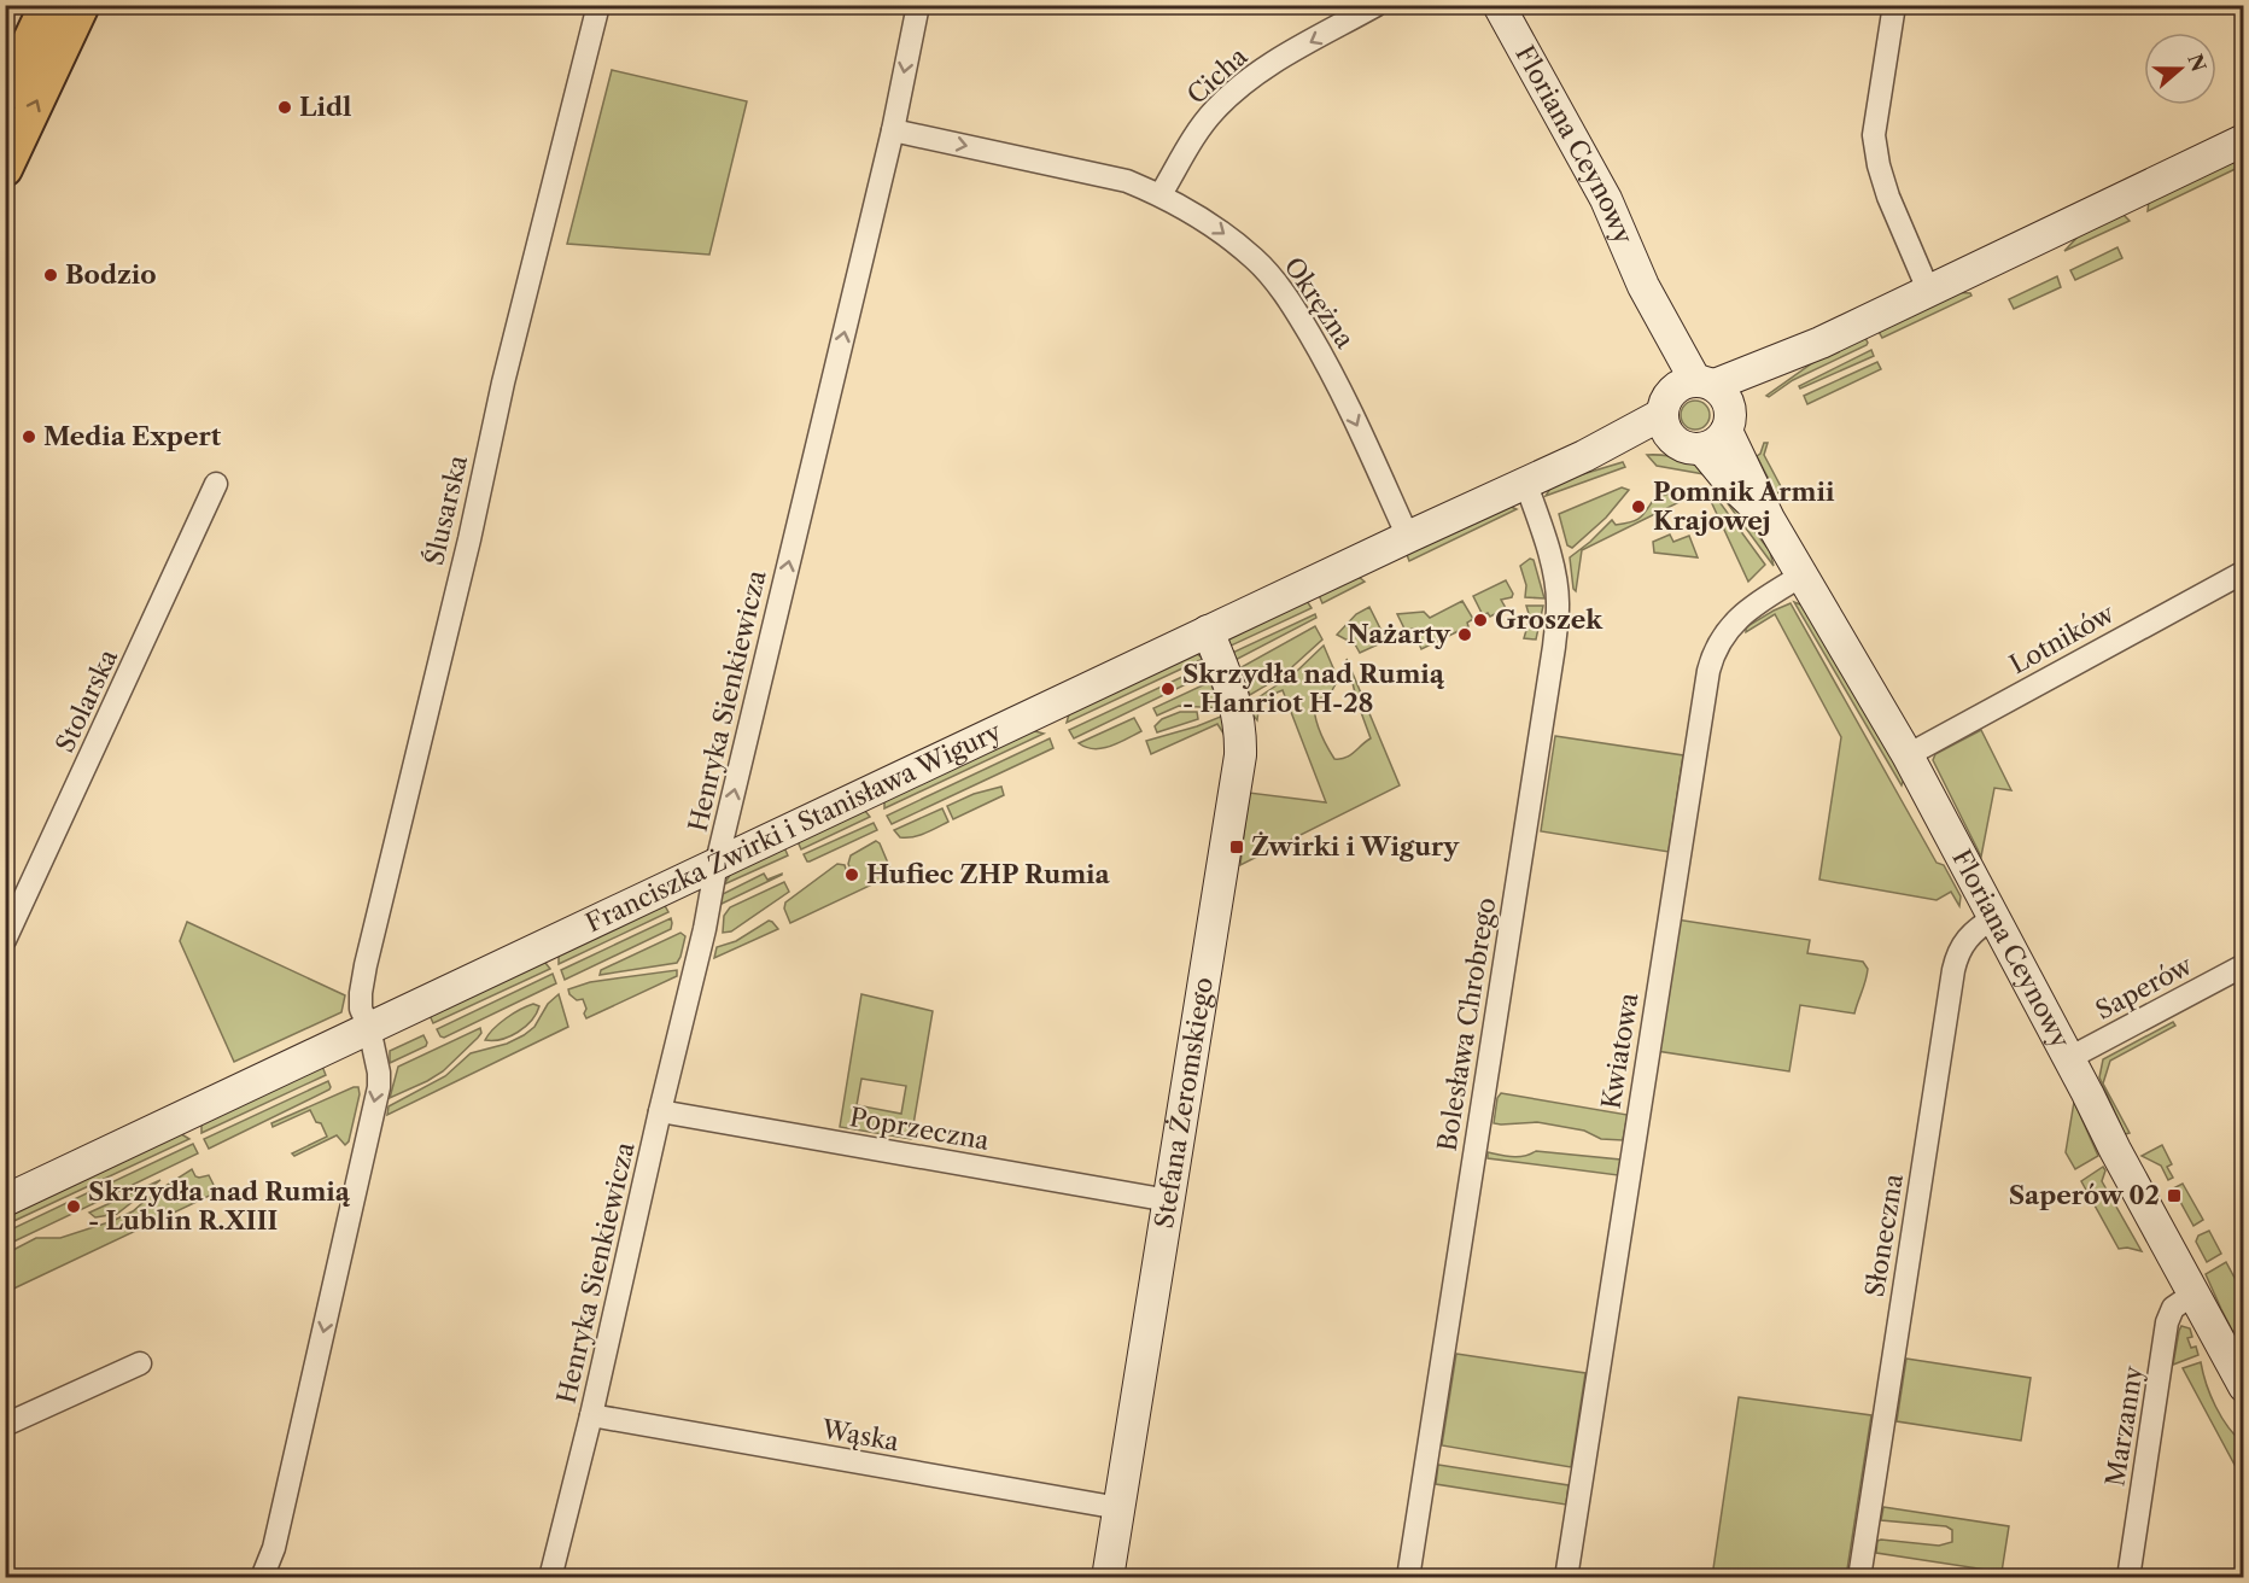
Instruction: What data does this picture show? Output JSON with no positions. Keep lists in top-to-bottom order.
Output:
{
  "streets": {
    "street": [
      "Cicha",
      "Floriana Ceynowy",
      "Okrężna",
      "Ślusarska",
      "Lotników",
      "Stolarska",
      "Henryka Sienkiewicza",
      "Franciszka Żwirki i Stanisława Wigury",
      "Saperów",
      "Bolesława Chrobrego",
      "Kwiatowa",
      "Stefana Żeromskiego",
      "Poprzeczna",
      "Słoneczna",
      "Marzanny",
      "Wąska"
    ]
  },
  "crossings": [
    ["Cicha", "Okrężna"],
    ["Floriana Ceynowy", "Lotników"],
    ["Floriana Ceynowy", "Franciszka Żwirki i Stanisława Wigury"],
    ["Floriana Ceynowy", "Saperów"],
    ["Floriana Ceynowy", "Kwiatowa"],
    ["Floriana Ceynowy", "Słoneczna"],
    ["Floriana Ceynowy", "Marzanny"],
    ["Okrężna", "Henryka Sienkiewicza"],
    ["Okrężna", "Franciszka Żwirki i Stanisława Wigury"],
    ["Ślusarska", "Franciszka Żwirki i Stanisława Wigury"],
    ["Henryka Sienkiewicza", "Franciszka Żwirki i Stanisława Wigury"],
    ["Henryka Sienkiewicza", "Poprzeczna"],
    ["Henryka Sienkiewicza", "Wąska"],
    ["Franciszka Żwirki i Stanisława Wigury", "Bolesława Chrobrego"],
    ["Franciszka Żwirki i Stanisława Wigury", "Stefana Żeromskiego"],
    ["Stefana Żeromskiego", "Poprzeczna"],
    ["Stefana Żeromskiego", "Wąska"]
  ],
  "one_way": ["Cicha", "Okrężna"],
  "places": {
    "other": [
      "Lidl",
      "Bodzio",
      "Media Expert",
      "Pomnik Armii Krajowej",
      "Groszek",
      "Nażarty",
      "Skrzydła nad Rumią - Hanriot H-28",
      "Hufiec ZHP Rumia",
      "Skrzydła nad Rumią - Lublin R.XIII"
    ],
    "transit": ["Żwirki i Wigury", "Saperów 02"]
  },
  "north": "right"
}
